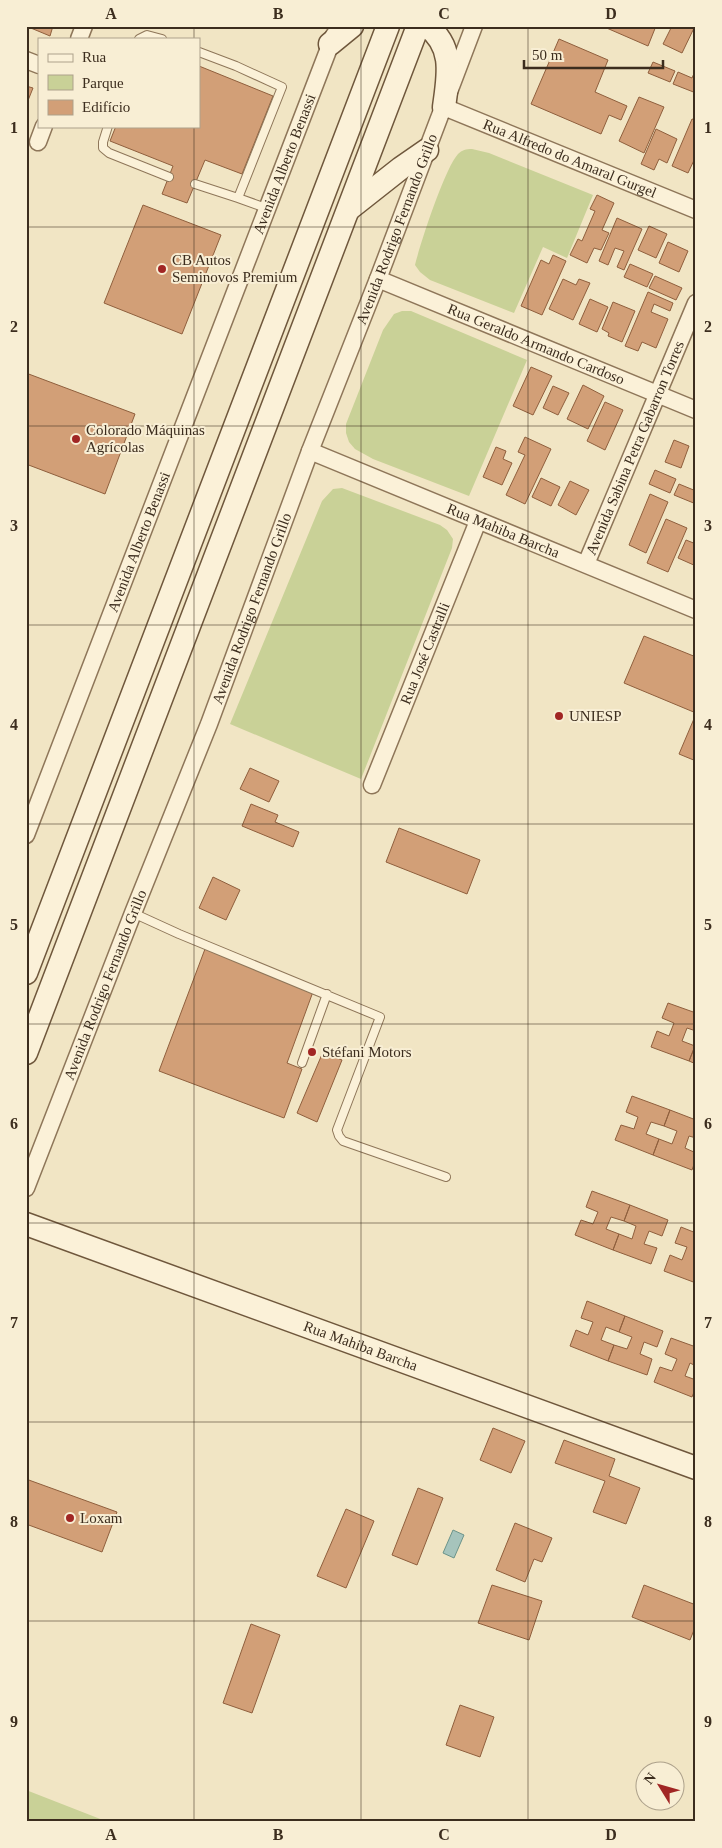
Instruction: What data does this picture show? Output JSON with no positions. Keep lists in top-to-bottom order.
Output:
{
  "streets": {
    "main road": ["Rua Mahiba Barcha"],
    "street": [
      "Rua Alfredo do Amaral Gurgel",
      "Avenida Alberto Benassi",
      "Avenida Rodrigo Fernando Grillo",
      "Rua Geraldo Armando Cardoso",
      "Avenida Sabina Petra Gabarron Torres",
      "Rua José Castralli"
    ]
  },
  "crossings": [
    ["Rua Alfredo do Amaral Gurgel", "Avenida Rodrigo Fernando Grillo"],
    ["Avenida Rodrigo Fernando Grillo", "Rua Geraldo Armando Cardoso"],
    ["Avenida Rodrigo Fernando Grillo", "Rua Mahiba Barcha"],
    ["Rua Geraldo Armando Cardoso", "Avenida Sabina Petra Gabarron Torres"],
    ["Avenida Sabina Petra Gabarron Torres", "Rua Mahiba Barcha"],
    ["Rua Mahiba Barcha", "Rua José Castralli"]
  ],
  "places": [
    "CB Autos Seminovos Premium",
    "Colorado Máquinas Agrícolas",
    "UNIESP",
    "Stéfani Motors",
    "Loxam"
  ],
  "legend": ["Rua", "Parque", "Edifício"],
  "scale_bar": "50 m",
  "north": "top left",
  "grid": {
    "columns": [
      "A",
      "B",
      "C",
      "D"
    ],
    "rows": [
      "1",
      "2",
      "3",
      "4",
      "5",
      "6",
      "7",
      "8",
      "9"
    ]
  }
}
